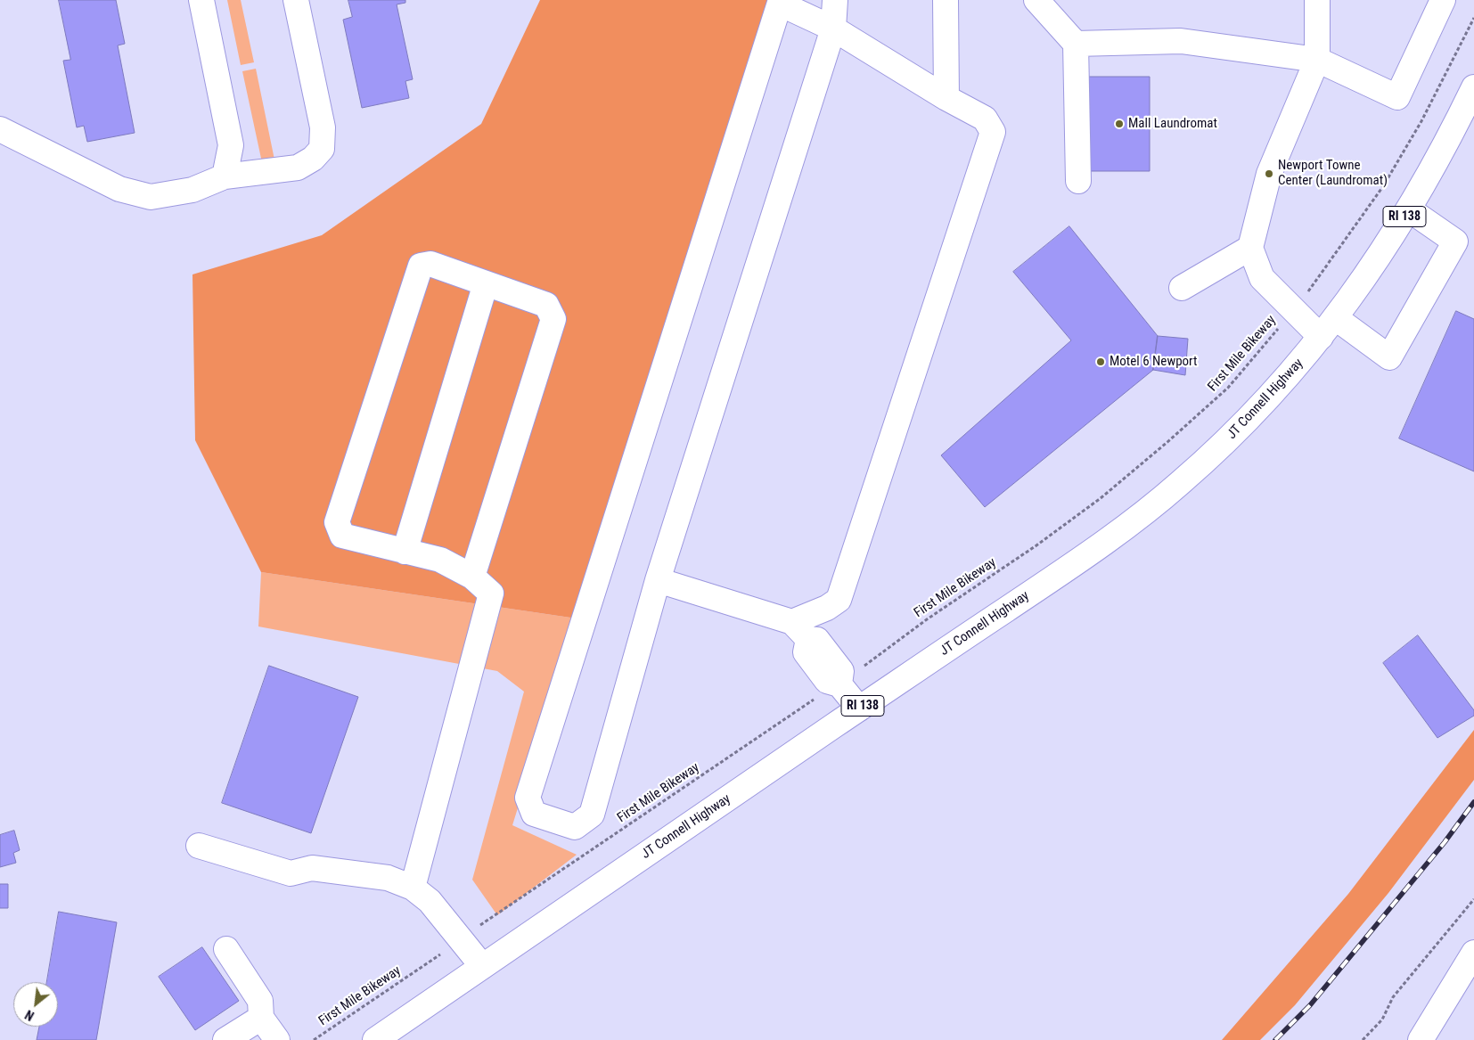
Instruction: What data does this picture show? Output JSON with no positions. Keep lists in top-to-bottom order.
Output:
{
  "streets": {
    "main road": ["RI 138", "JT Connell Highway"],
    "path": ["First Mile Bikeway"]
  },
  "places": ["Mall Laundromat", "Newport Towne Center (Laundromat)", "Motel 6 Newport"],
  "north": "bottom left"
}
